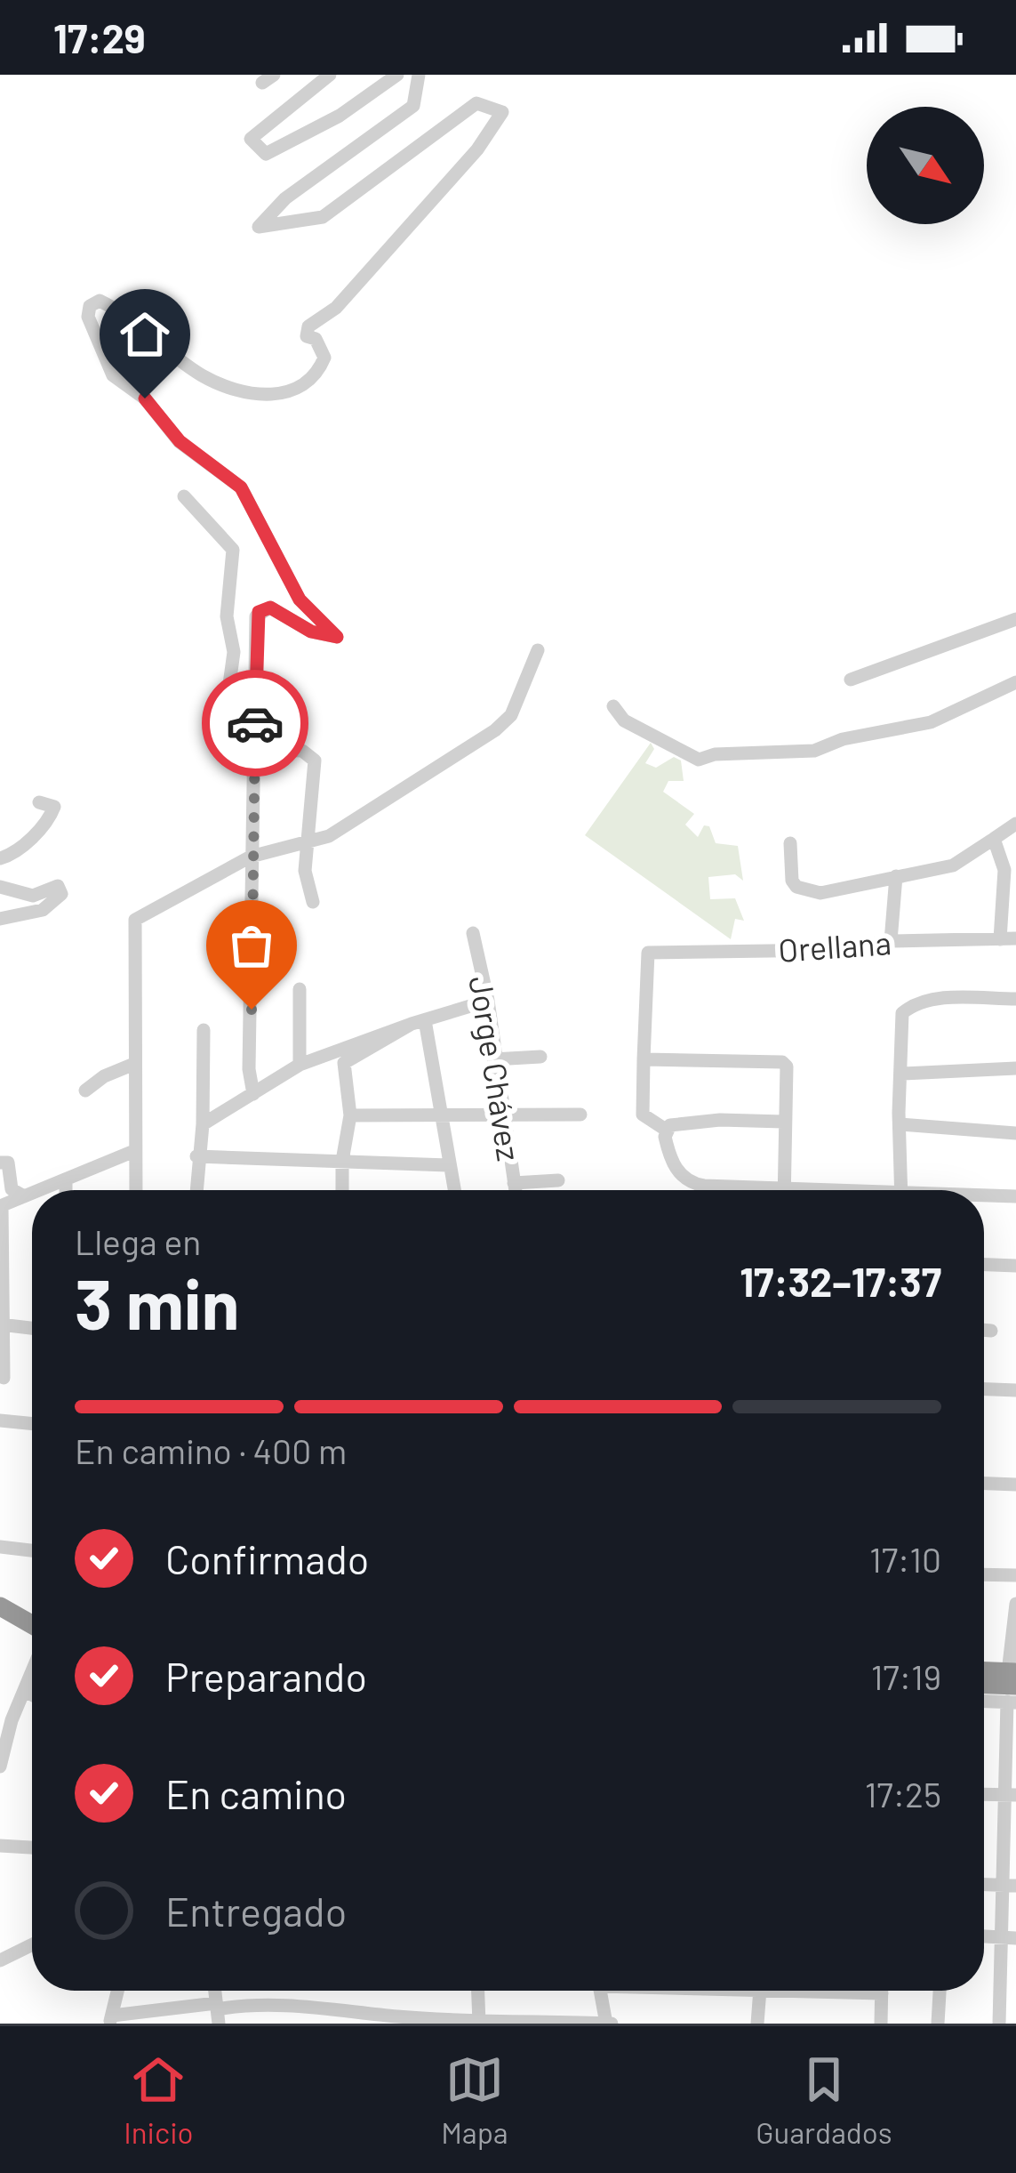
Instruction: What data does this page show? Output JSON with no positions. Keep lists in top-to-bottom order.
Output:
{
  "streets": {
    "street": ["Orellana", "Jorge Chávez"]
  },
  "north": "bottom right",
  "page": {
    "status": "17:29",
    "heading": ["3 min", "Llega en", "17:32–17:37"],
    "bar": "En camino · 400 m",
    "list": [
      ["Confirmado", "17:10"],
      ["Preparando", "17:19"],
      ["En camino", "17:25"],
      "Entregado"
    ],
    "tabs": ["Inicio", "Mapa", "Guardados"]
  }
}
